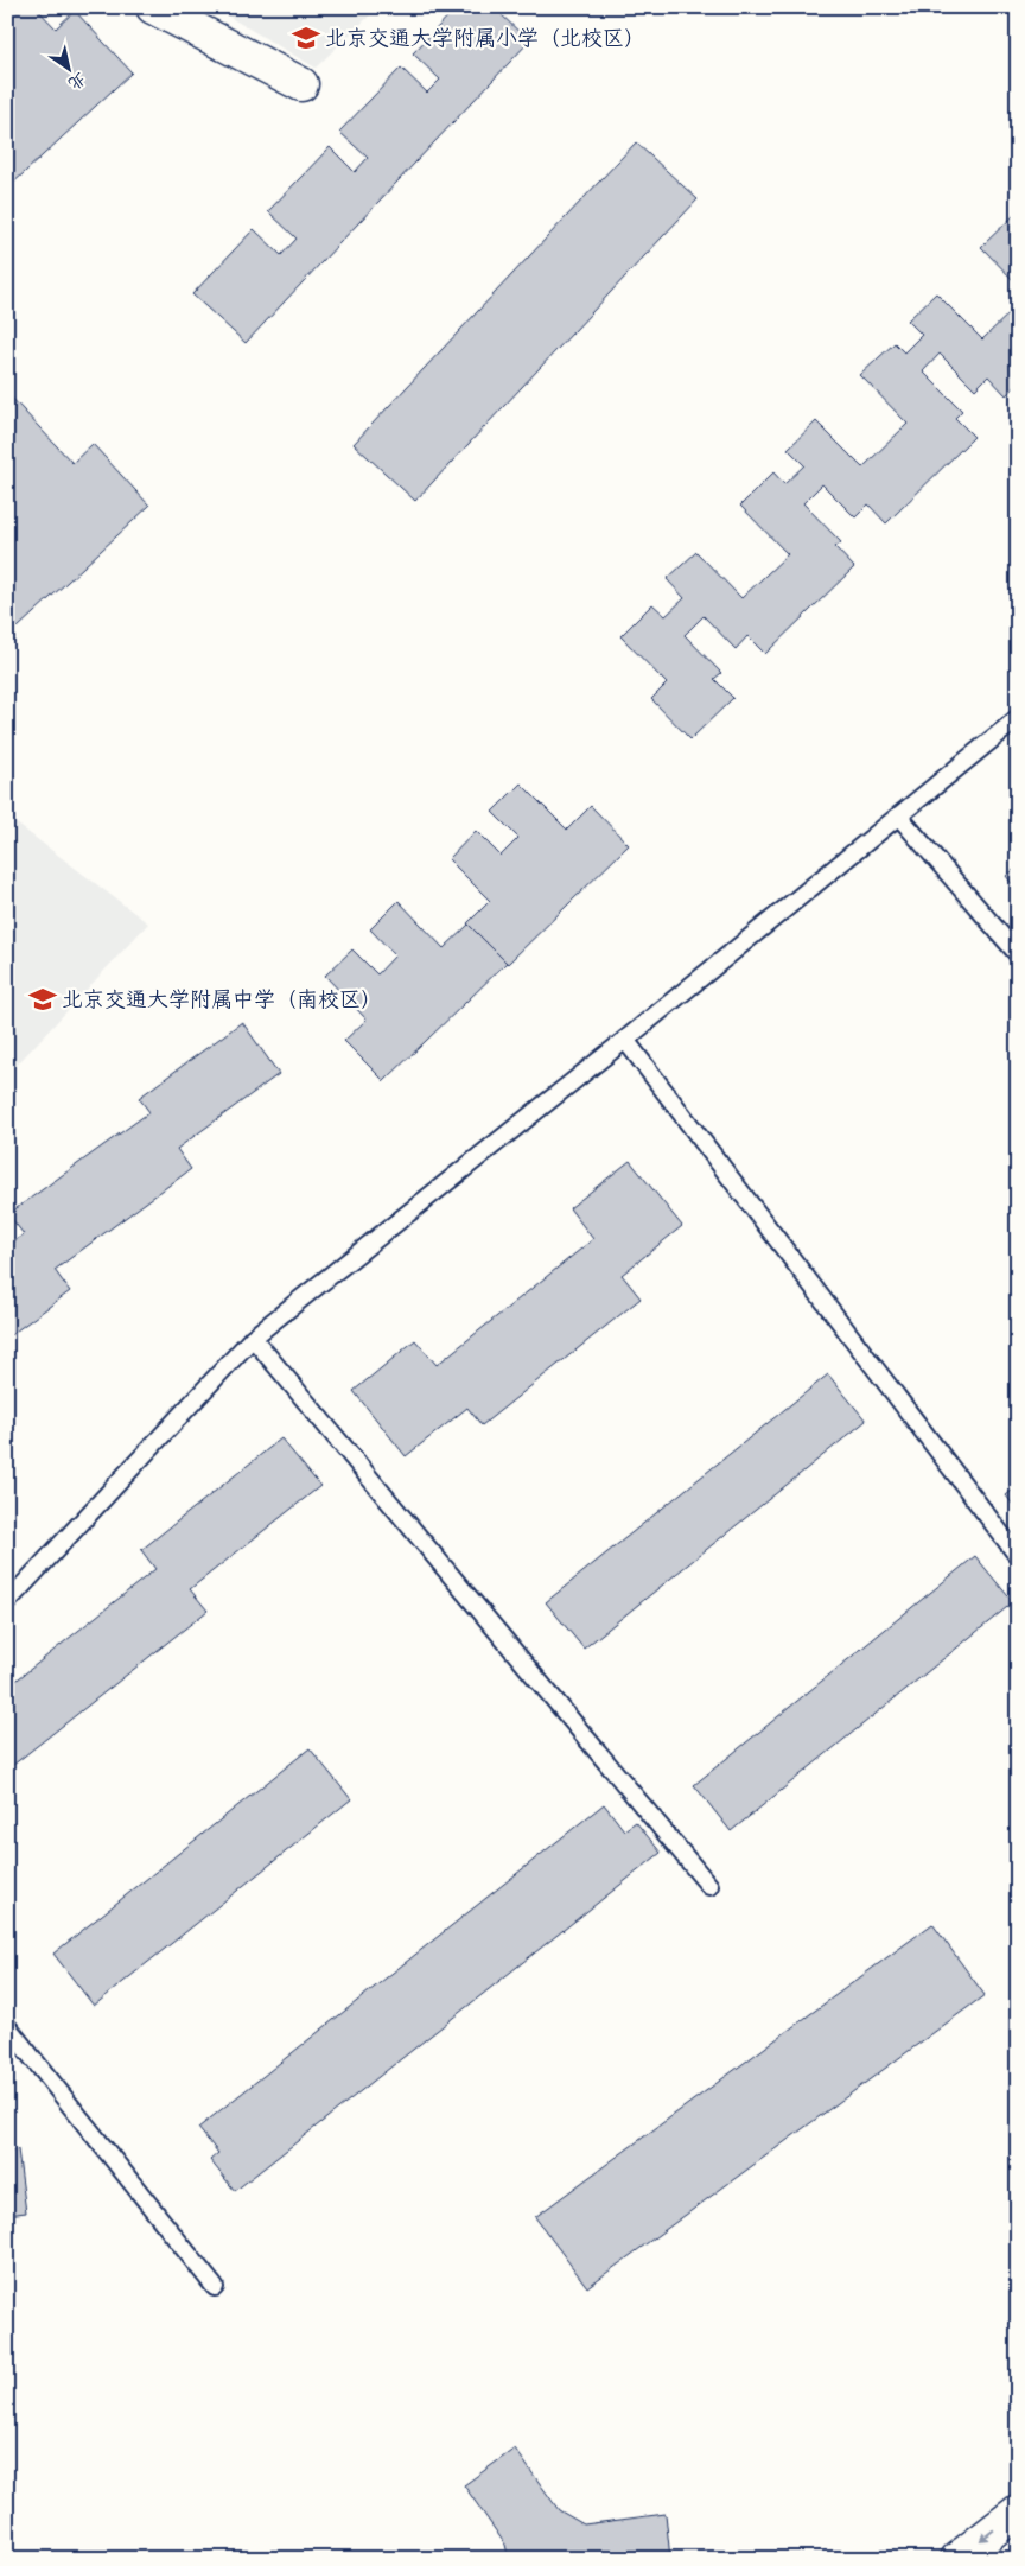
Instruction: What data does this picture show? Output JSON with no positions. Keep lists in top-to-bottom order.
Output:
{
  "places": {
    "school or university": ["北京交通大学附属小学（北校区）", "北京交通大学附属中学（南校区）"]
  },
  "north": "bottom right"
}
